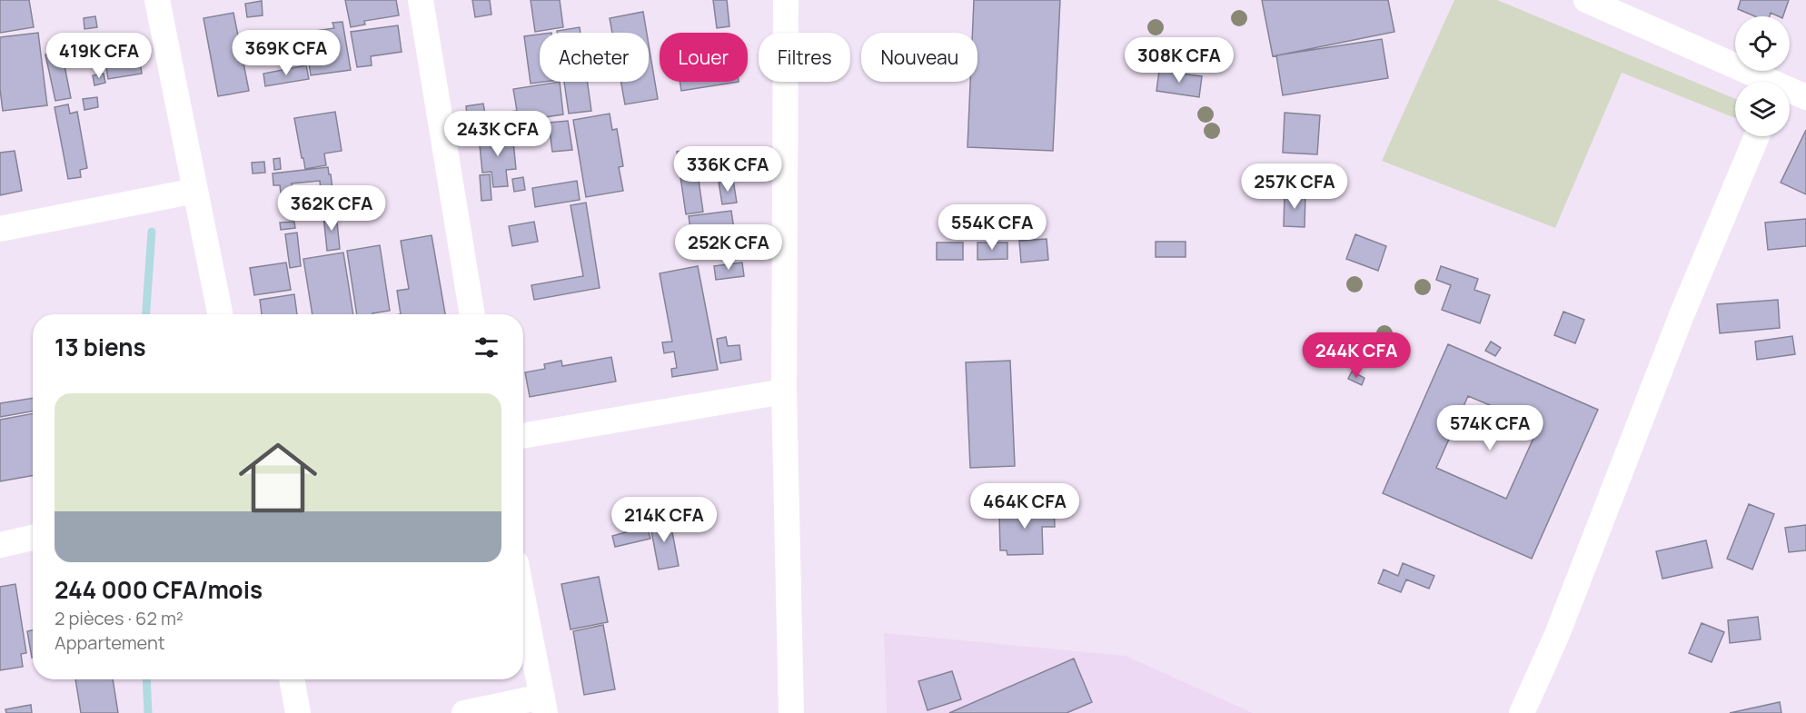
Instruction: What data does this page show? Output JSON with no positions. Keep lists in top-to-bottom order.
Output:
{
  "page": {
    "price": [
      "369K CFA",
      "419K CFA",
      "308K CFA",
      "243K CFA",
      "336K CFA",
      "257K CFA",
      "362K CFA",
      "554K CFA",
      "252K CFA",
      "244K CFA",
      "574K CFA",
      "464K CFA",
      "214K CFA"
    ],
    "chip": [
      "Acheter",
      "Louer",
      "Filtres",
      "Nouveau"
    ],
    "heading": "13 biens",
    "list": [
      {
        "name": "244 000 CFA/mois",
        "note": "2 pièces · 62 m² · Appartement"
      }
    ]
  }
}
